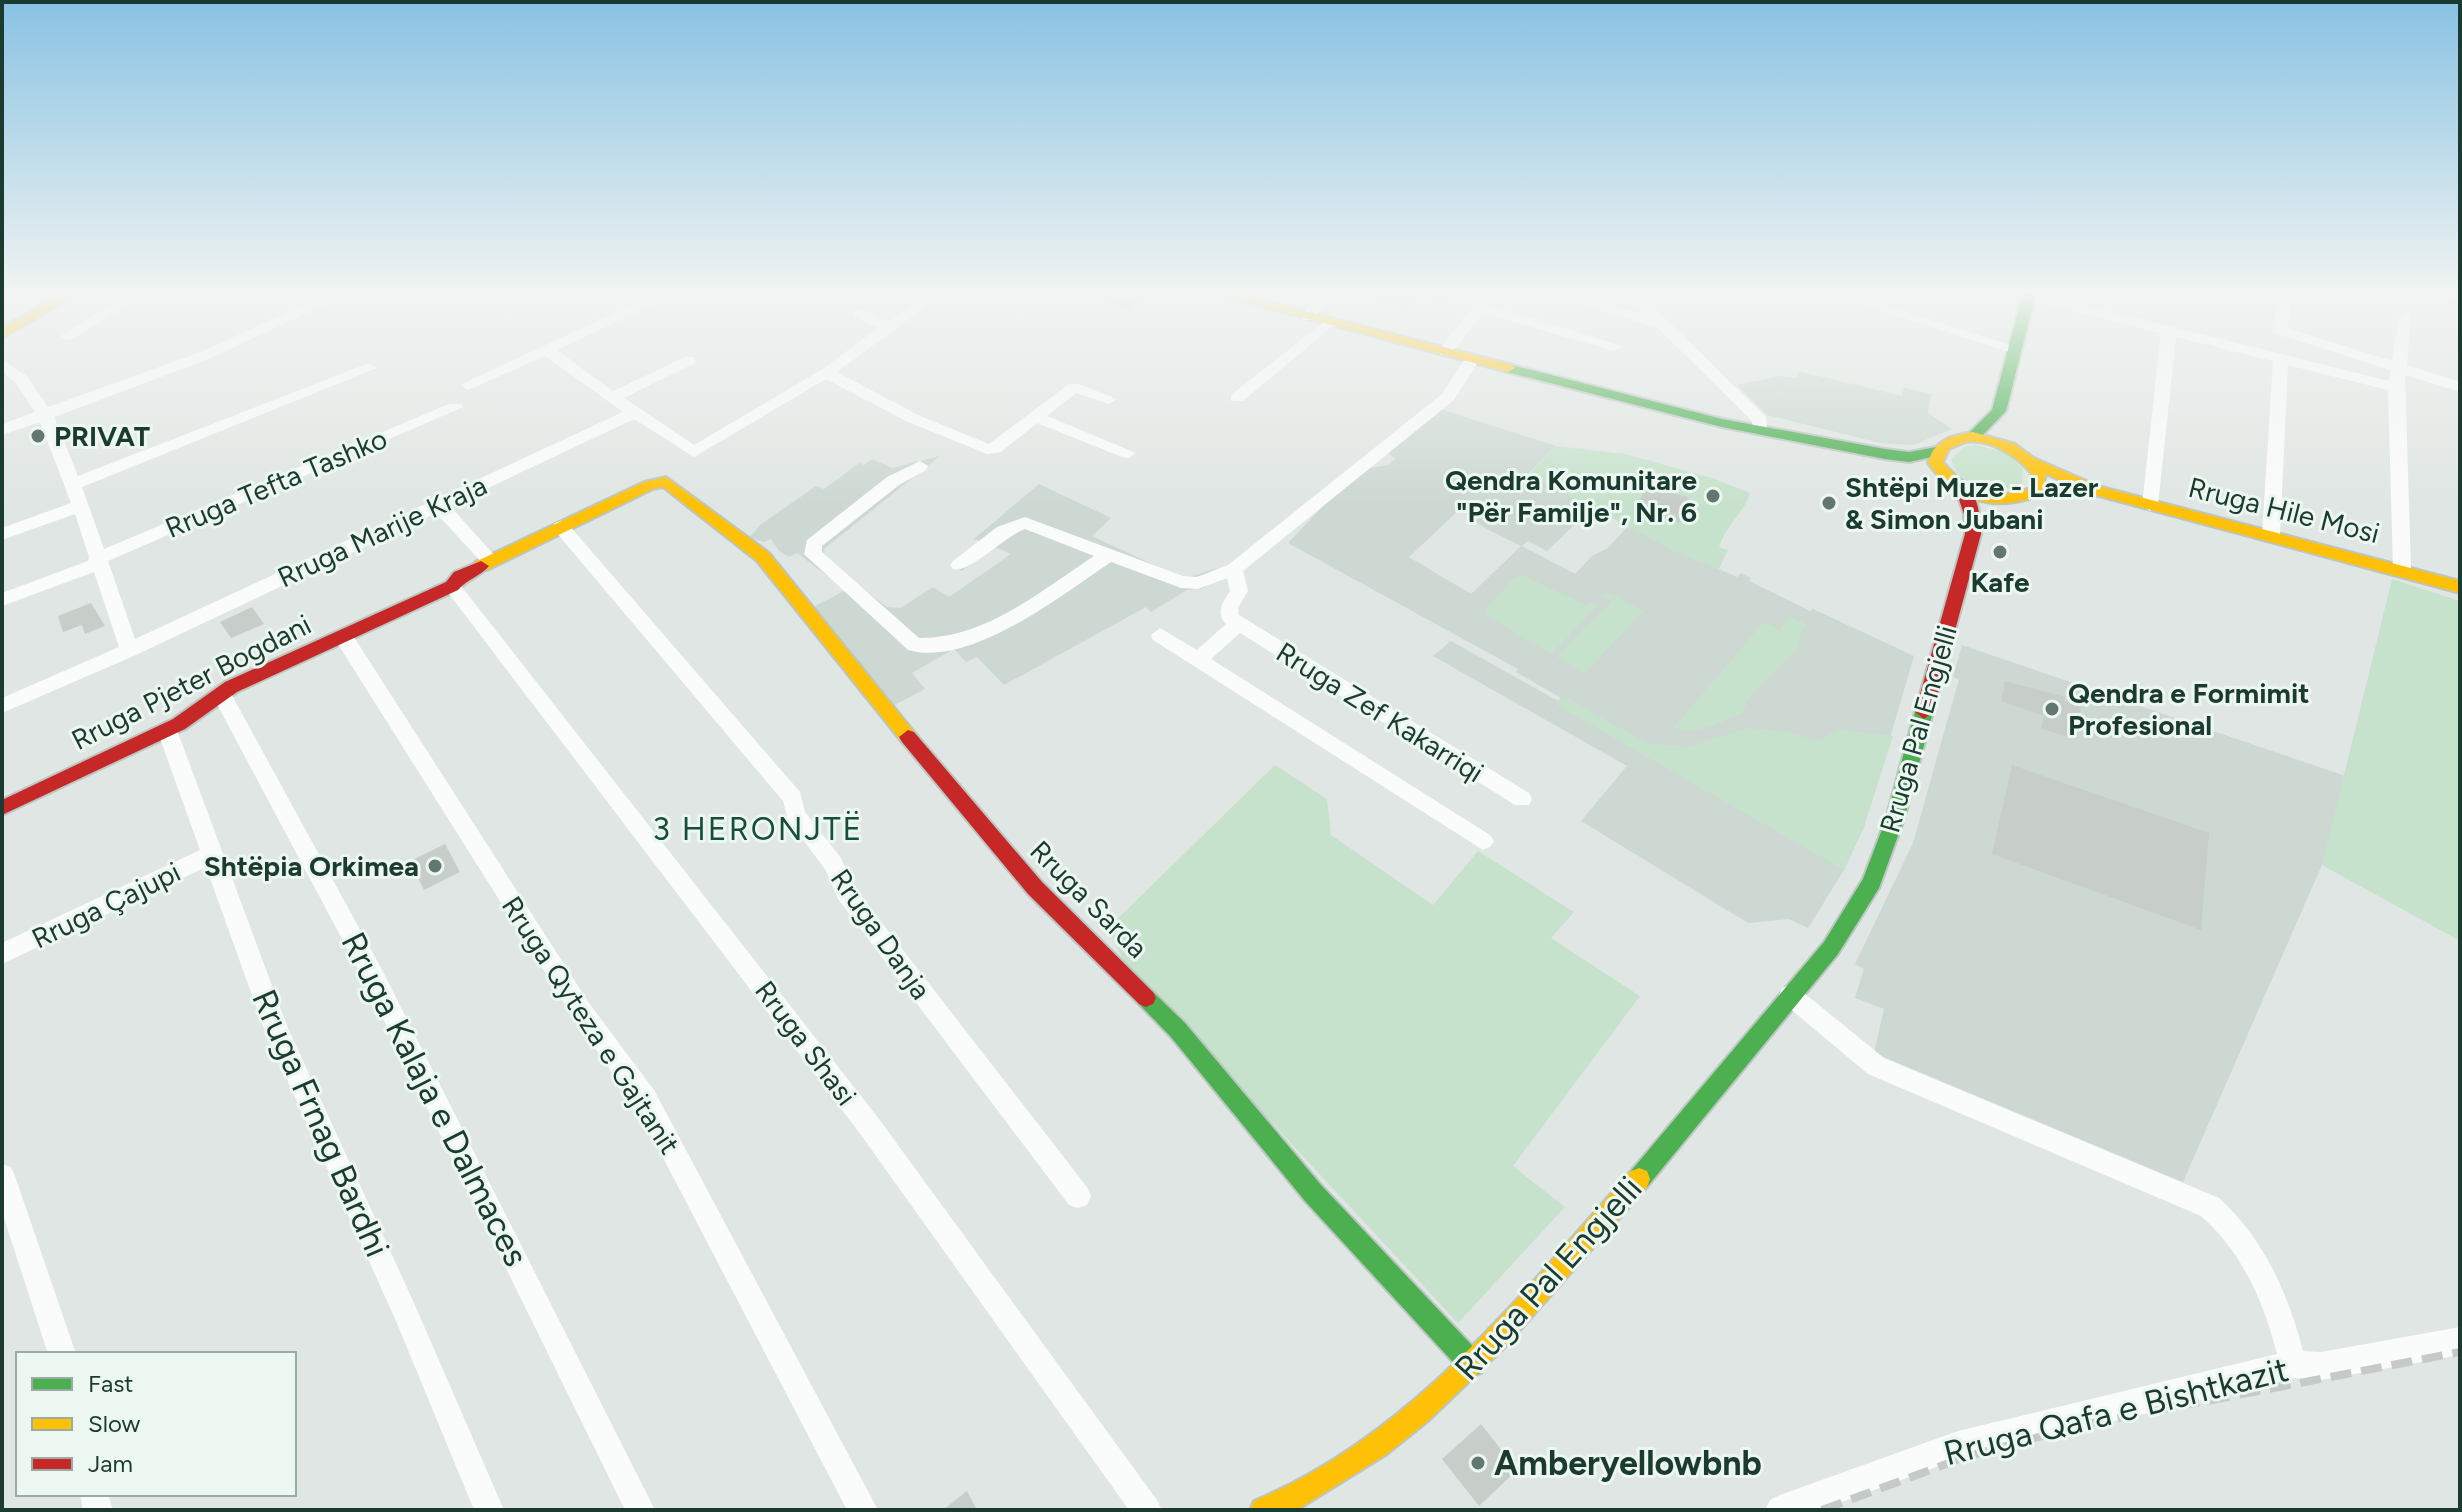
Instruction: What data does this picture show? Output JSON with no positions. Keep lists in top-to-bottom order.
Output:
{
  "streets": {
    "main road": [
      "Rruga Hile Mosi",
      "Rruga Pjeter Bogdani",
      "Rruga Pal Engjelli",
      "Rruga Sarda"
    ],
    "street": [
      "Rruga Tefta Tashko",
      "Rruga Marije Kraja",
      "Rruga Zef Kakarriqi",
      "Rruga Çajupi",
      "Rruga Danja",
      "Rruga Qyteza e Gajtanit",
      "Rruga Shasi",
      "Rruga Kalaja e Dalmaces",
      "Rruga Frnag Bardhi",
      "Rruga Qafa e Bishtkazit"
    ]
  },
  "crossings": [
    ["Rruga Hile Mosi", "Rruga Pal Engjelli"],
    ["Rruga Pjeter Bogdani", "Rruga Sarda"],
    ["Rruga Pjeter Bogdani", "Rruga Danja"],
    ["Rruga Pjeter Bogdani", "Rruga Qyteza e Gajtanit"],
    ["Rruga Pjeter Bogdani", "Rruga Shasi"],
    ["Rruga Pjeter Bogdani", "Rruga Kalaja e Dalmaces"],
    ["Rruga Pjeter Bogdani", "Rruga Frnag Bardhi"],
    ["Rruga Pal Engjelli", "Rruga Sarda"],
    ["Rruga Çajupi", "Rruga Frnag Bardhi"]
  ],
  "districts": ["3 HERONJTË"],
  "places": [
    "PRIVAT",
    "Qendra Komunitare \"Për Familje\", Nr. 6",
    "Shtëpi Muze - Lazer & Simon Jubani",
    "Kafe",
    "Qendra e Formimit Profesional",
    "Shtëpia Orkimea",
    "Amberyellowbnb"
  ],
  "legend": ["Fast", "Slow", "Jam"]
}
